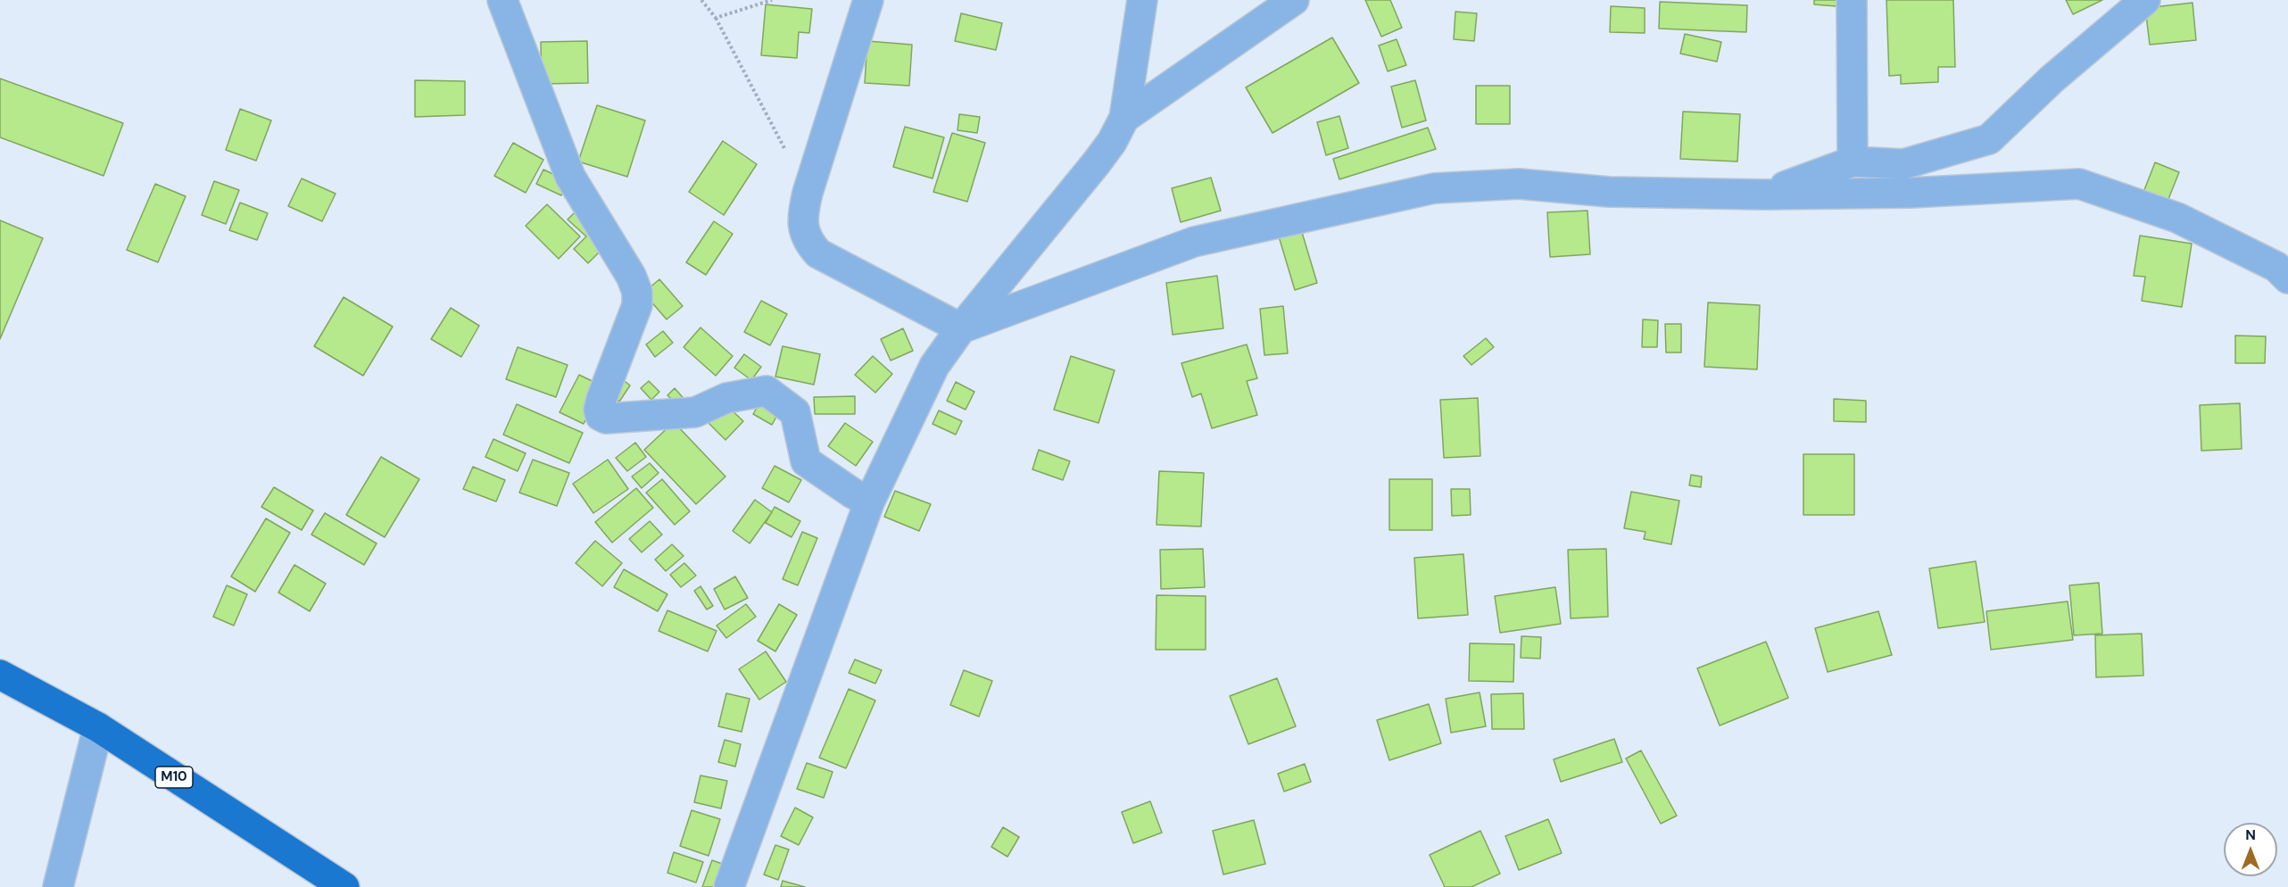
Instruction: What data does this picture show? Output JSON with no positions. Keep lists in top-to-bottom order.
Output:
{
  "streets": {
    "highway": ["M10"]
  },
  "north": "top"
}
